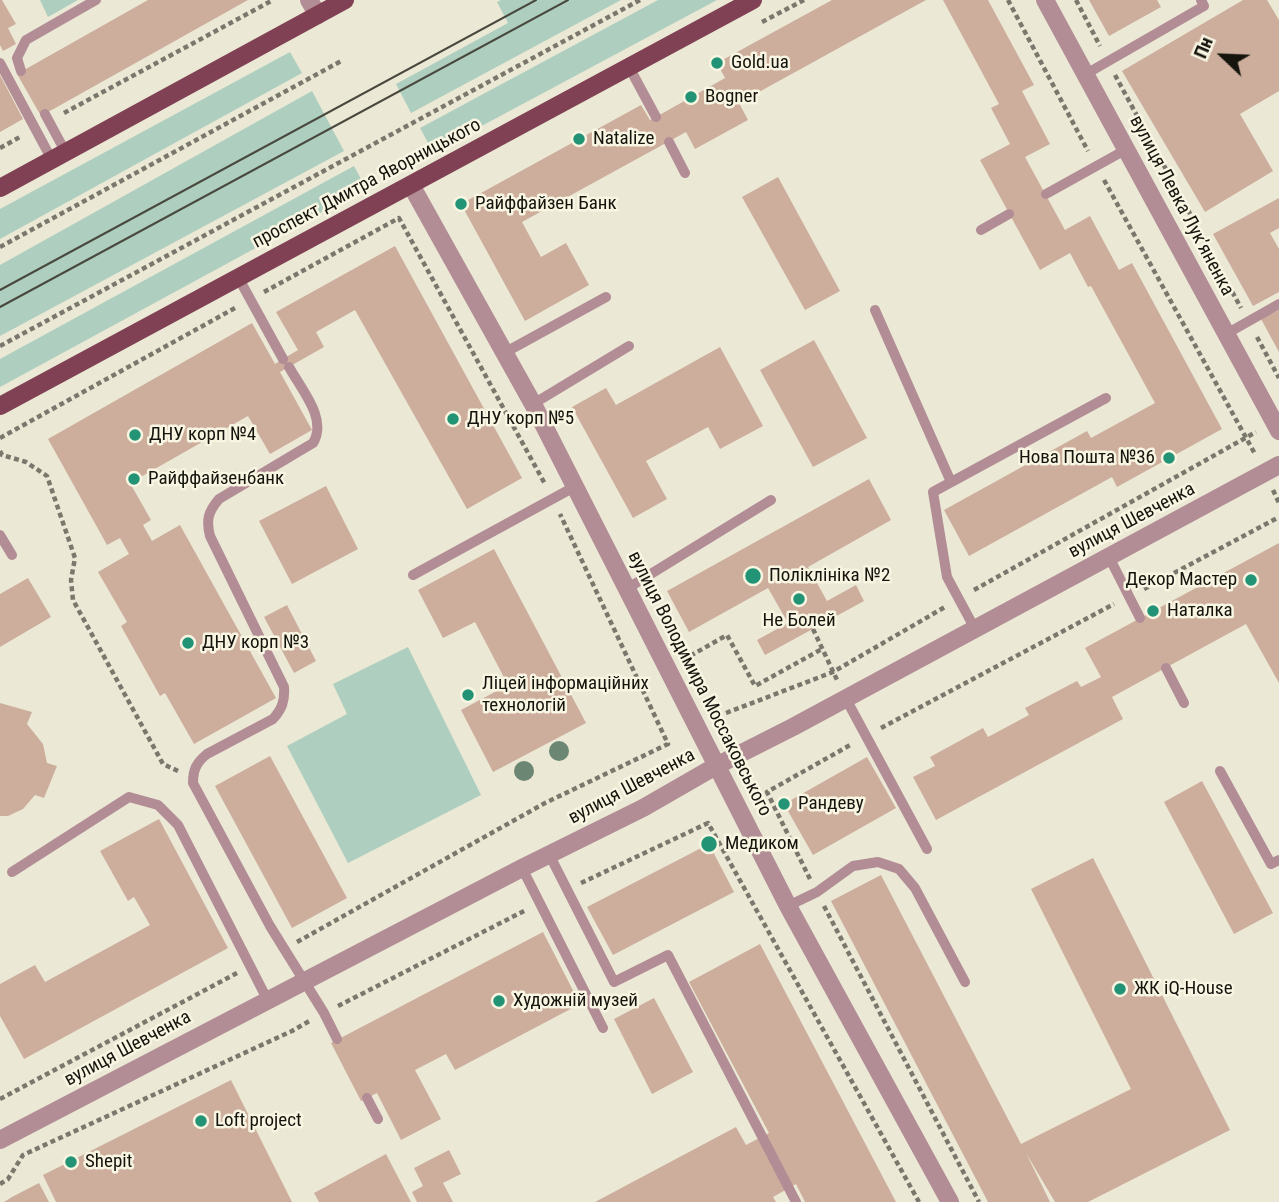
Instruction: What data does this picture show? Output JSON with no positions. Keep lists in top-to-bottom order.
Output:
{
  "streets": {
    "main road": ["проспект Дмитра Яворницького"],
    "street": ["вулиця Левка Лукʼяненка", "вулиця Шевченка", "вулиця Володимира Моссаковського"]
  },
  "crossings": [
    ["проспект Дмитра Яворницького", "вулиця Володимира Моссаковського"],
    ["вулиця Шевченка", "вулиця Володимира Моссаковського"]
  ],
  "places": [
    "Gold.ua",
    "Bogner",
    "Natalize",
    "Райффайзен Банк",
    "ДНУ корп №5",
    "ДНУ корп №4",
    "Нова Пошта №36",
    "Райффайзенбанк",
    "Поліклініка №2",
    "Декор Мастер",
    "Не Болей",
    "Наталка",
    "ДНУ корп №3",
    "Ліцей інформаційних технологій",
    "Рандеву",
    "Медиком",
    "ЖК iQ-House",
    "Художній музей",
    "Loft project",
    "Shepit"
  ],
  "north": "top left"
}
